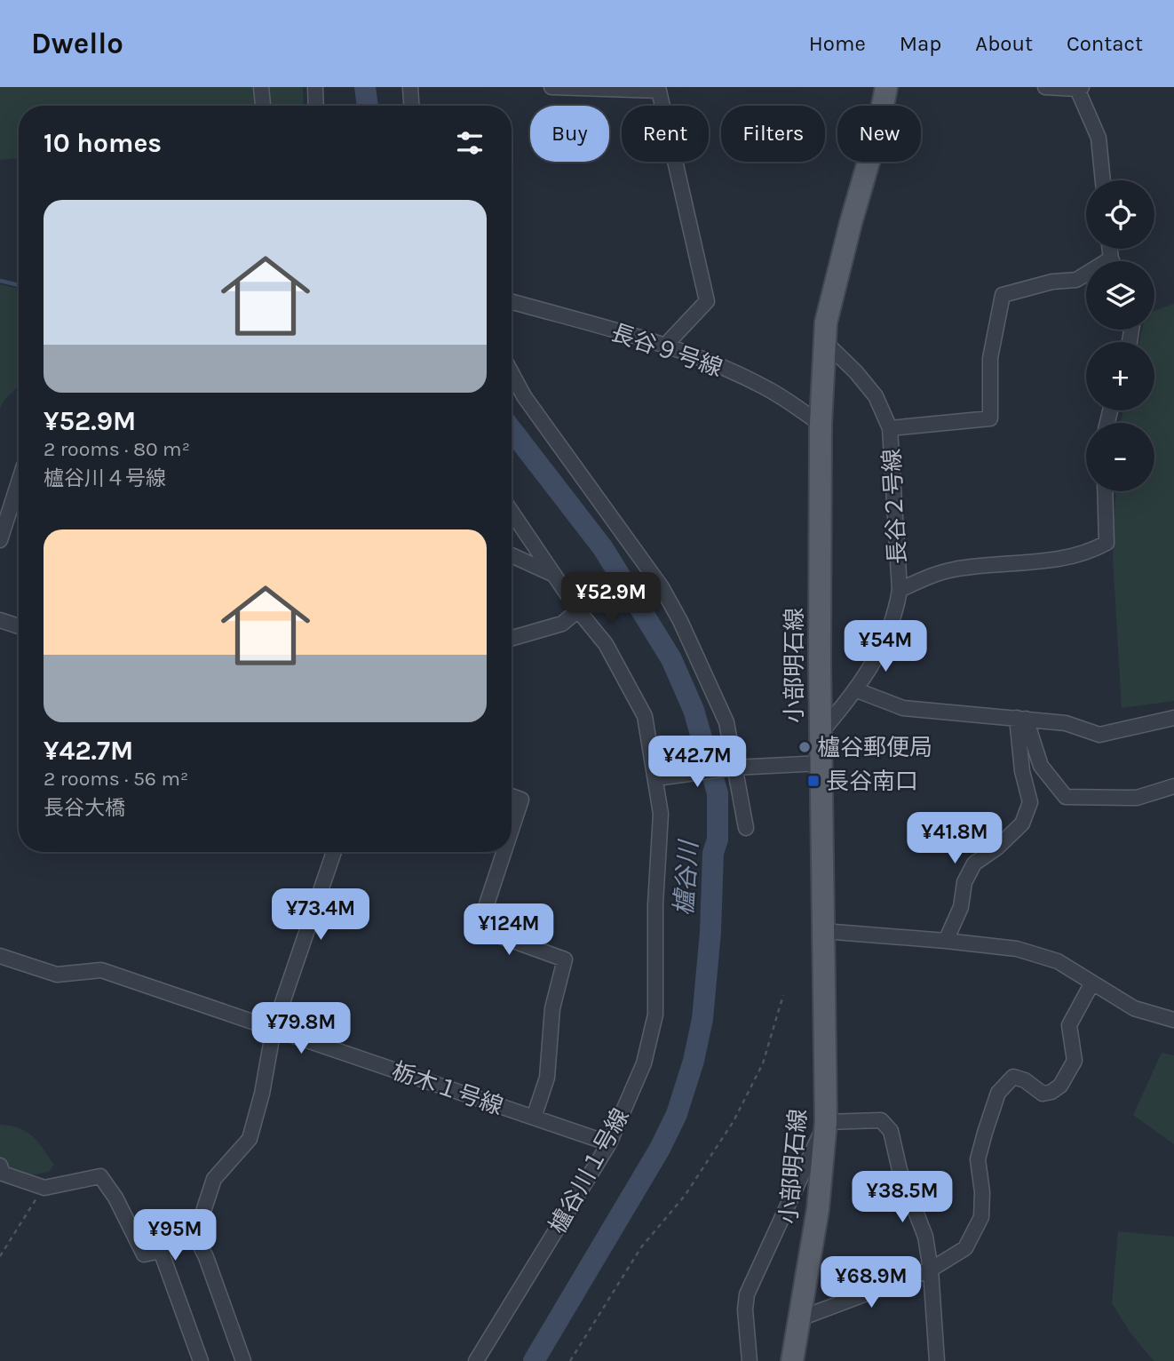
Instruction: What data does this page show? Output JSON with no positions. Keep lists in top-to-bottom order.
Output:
{
  "streets": {
    "main road": ["小部明石線"],
    "street": [
      "長谷９号線",
      "長谷２号線",
      "栃木１号線",
      "櫨谷川１号線"
    ]
  },
  "crossings": [
    ["長谷９号線", "小部明石線"],
    ["栃木１号線", "櫨谷川１号線"]
  ],
  "water": ["櫨谷川"],
  "places": {
    "other": ["櫨谷郵便局"],
    "transit": ["長谷南口"]
  },
  "page": {
    "header": "Dwello",
    "nav": [
      "Home",
      "Map",
      "About",
      "Contact"
    ],
    "chip": [
      "Buy",
      "Rent",
      "Filters",
      "New"
    ],
    "heading": "10 homes",
    "map_buttons": ["+", "−"],
    "list": [
      {
        "name": "¥52.9M",
        "note": "2 rooms · 80 m² · 櫨谷川４号線"
      },
      {
        "name": "¥42.7M",
        "note": "2 rooms · 56 m² · 長谷大橋"
      }
    ],
    "price": [
      "¥52.9M",
      "¥54M",
      "¥42.7M",
      "¥41.8M",
      "¥73.4M",
      "¥124M",
      "¥79.8M",
      "¥38.5M",
      "¥95M",
      "¥68.9M"
    ]
  }
}
